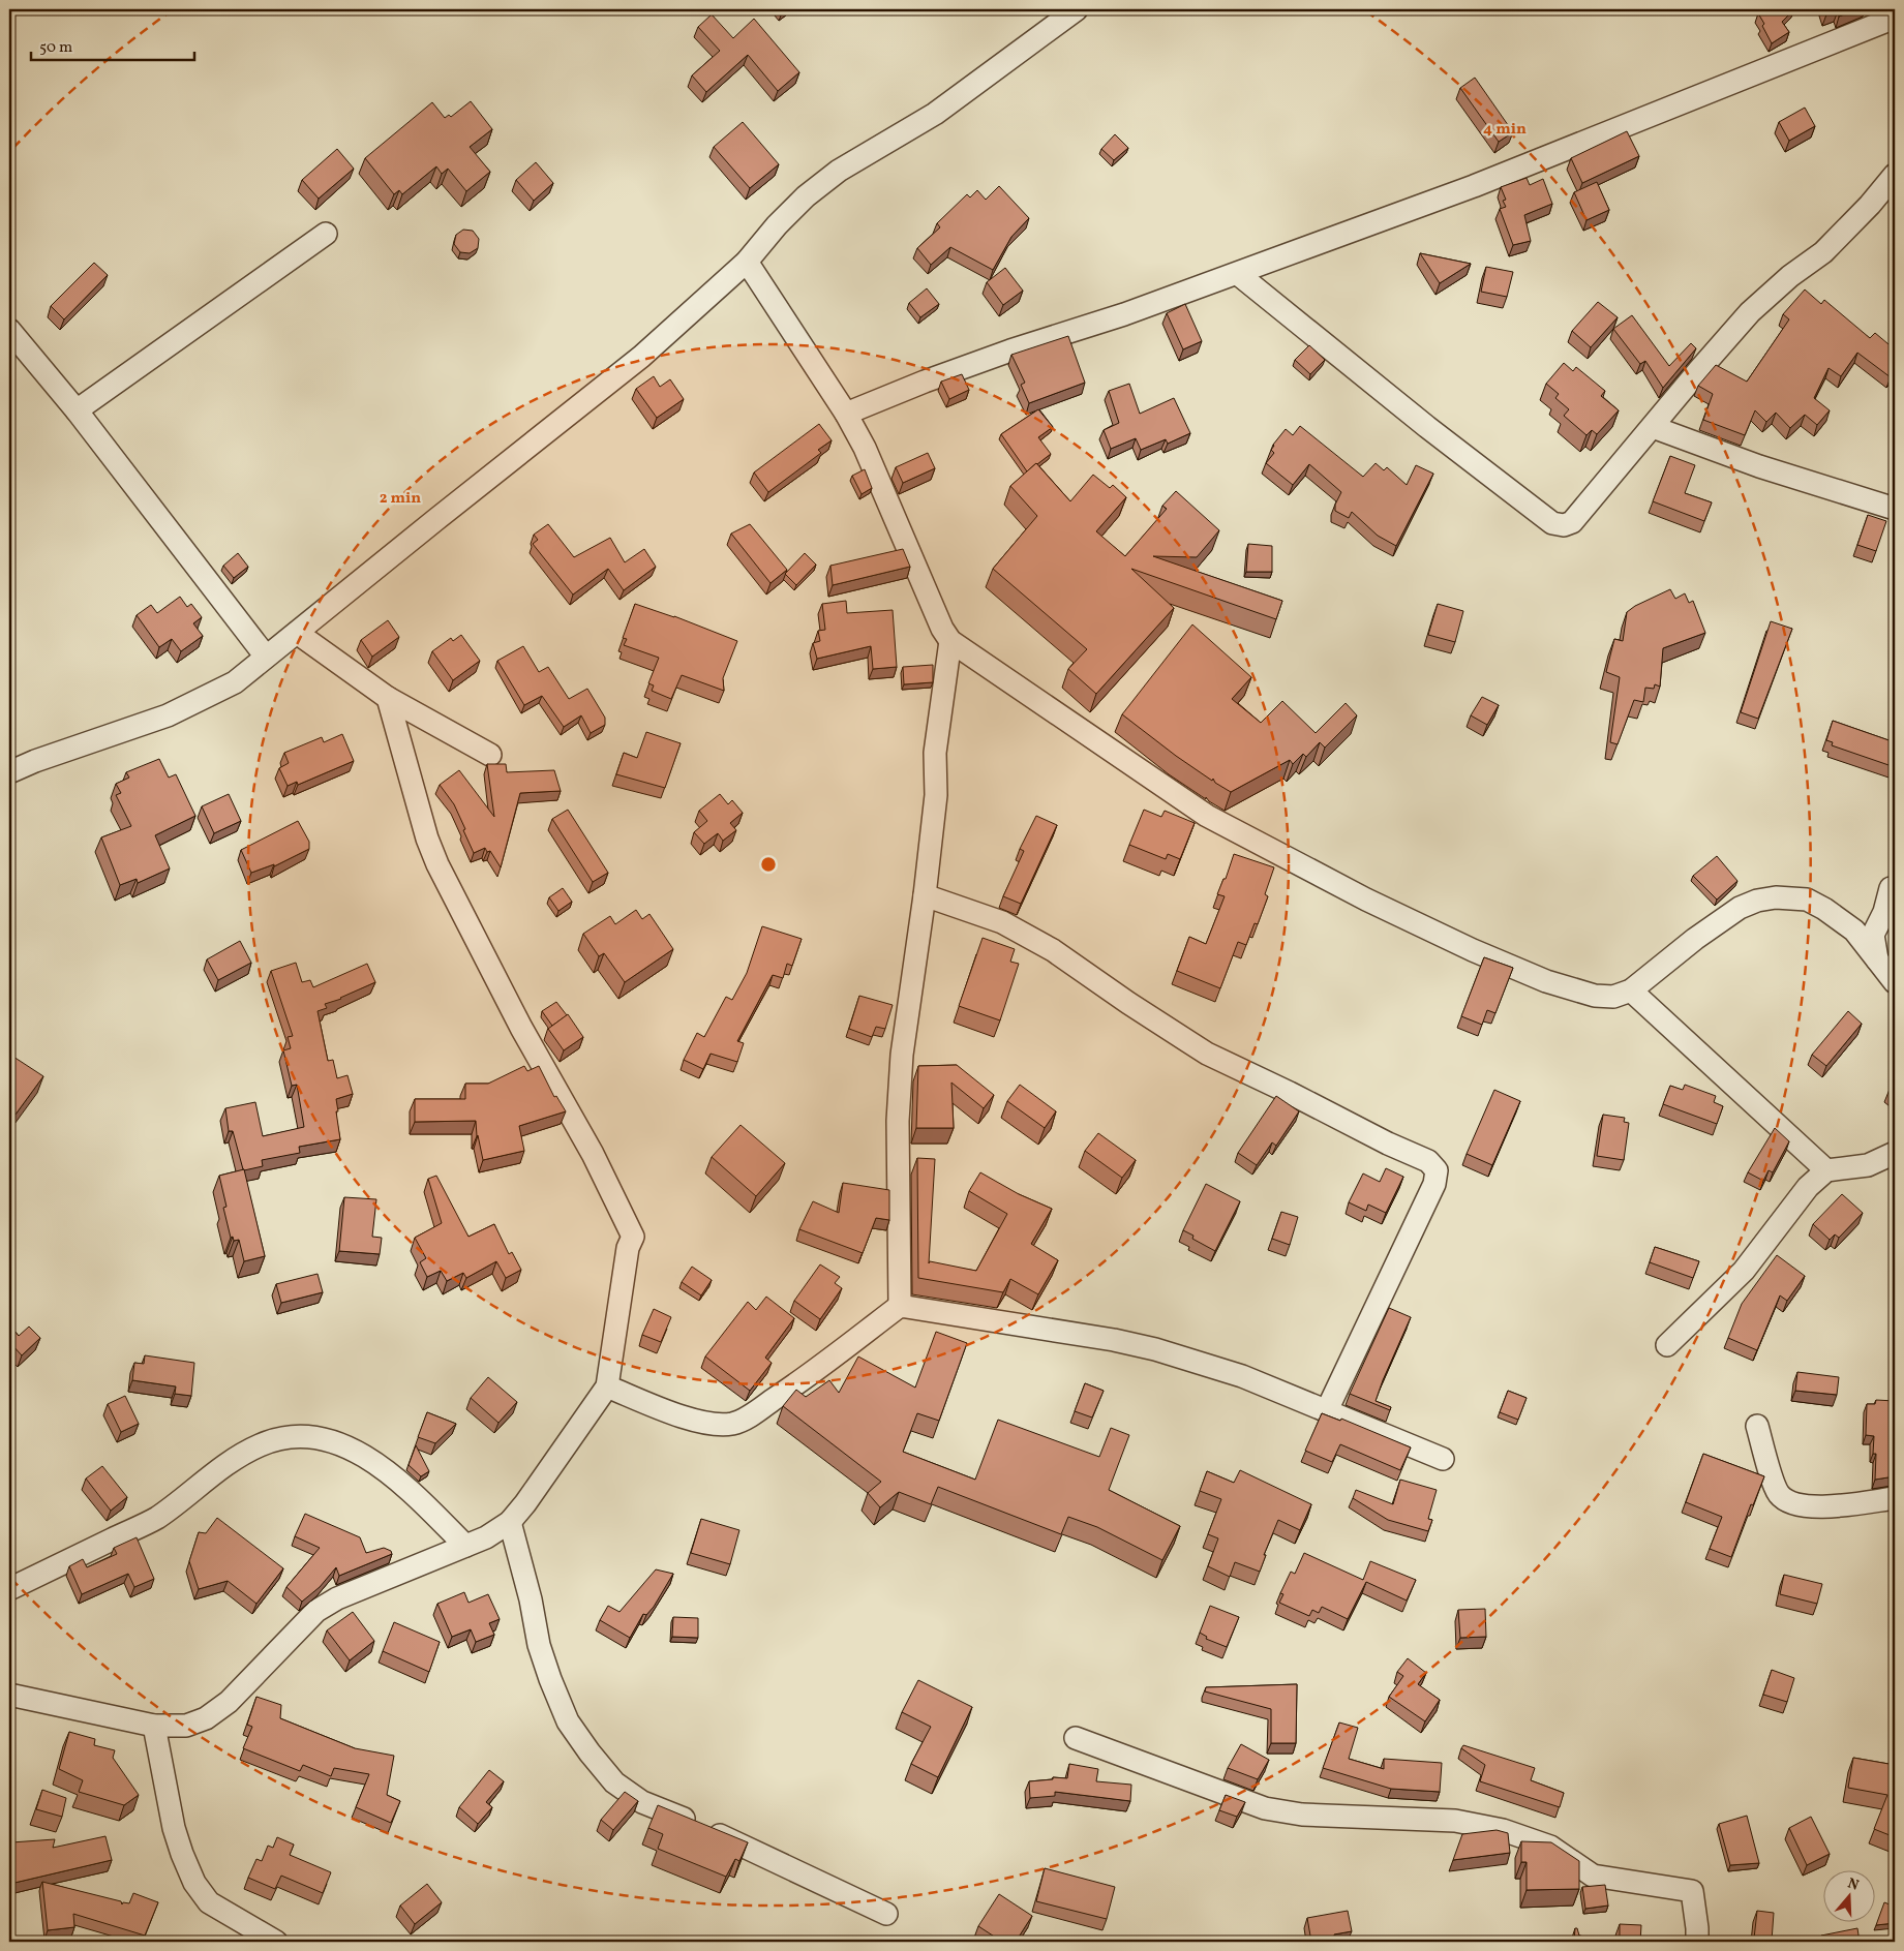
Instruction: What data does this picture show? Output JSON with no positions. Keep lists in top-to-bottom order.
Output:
{
  "scale_bar": "50 m",
  "north": "top",
  "rings": ["4 min", "2 min"]
}
